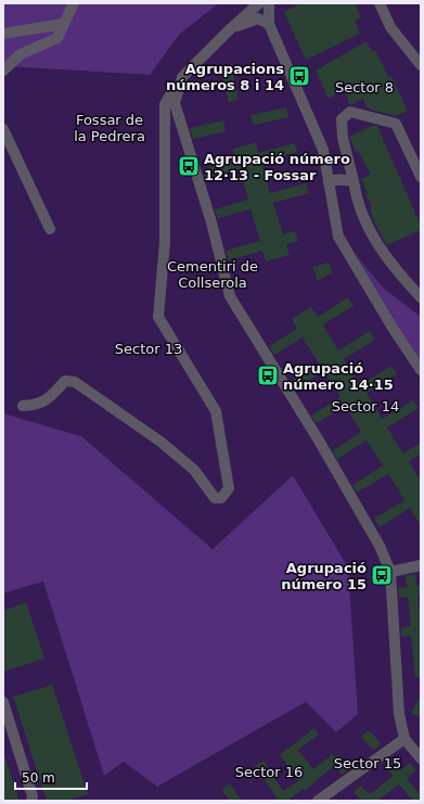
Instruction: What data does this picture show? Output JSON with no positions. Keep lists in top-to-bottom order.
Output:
{
  "parks": [
    "Sector 8",
    "Fossar de la Pedrera",
    "Cementiri de Collserola",
    "Sector 13",
    "Sector 14",
    "Sector 15",
    "Sector 16"
  ],
  "places": {
    "bus stop": [
      "Agrupacions números 8 i 14",
      "Agrupació número 12·13 - Fossar",
      "Agrupació número 14·15",
      "Agrupació número 15"
    ]
  },
  "scale_bar": "50 m"
}
